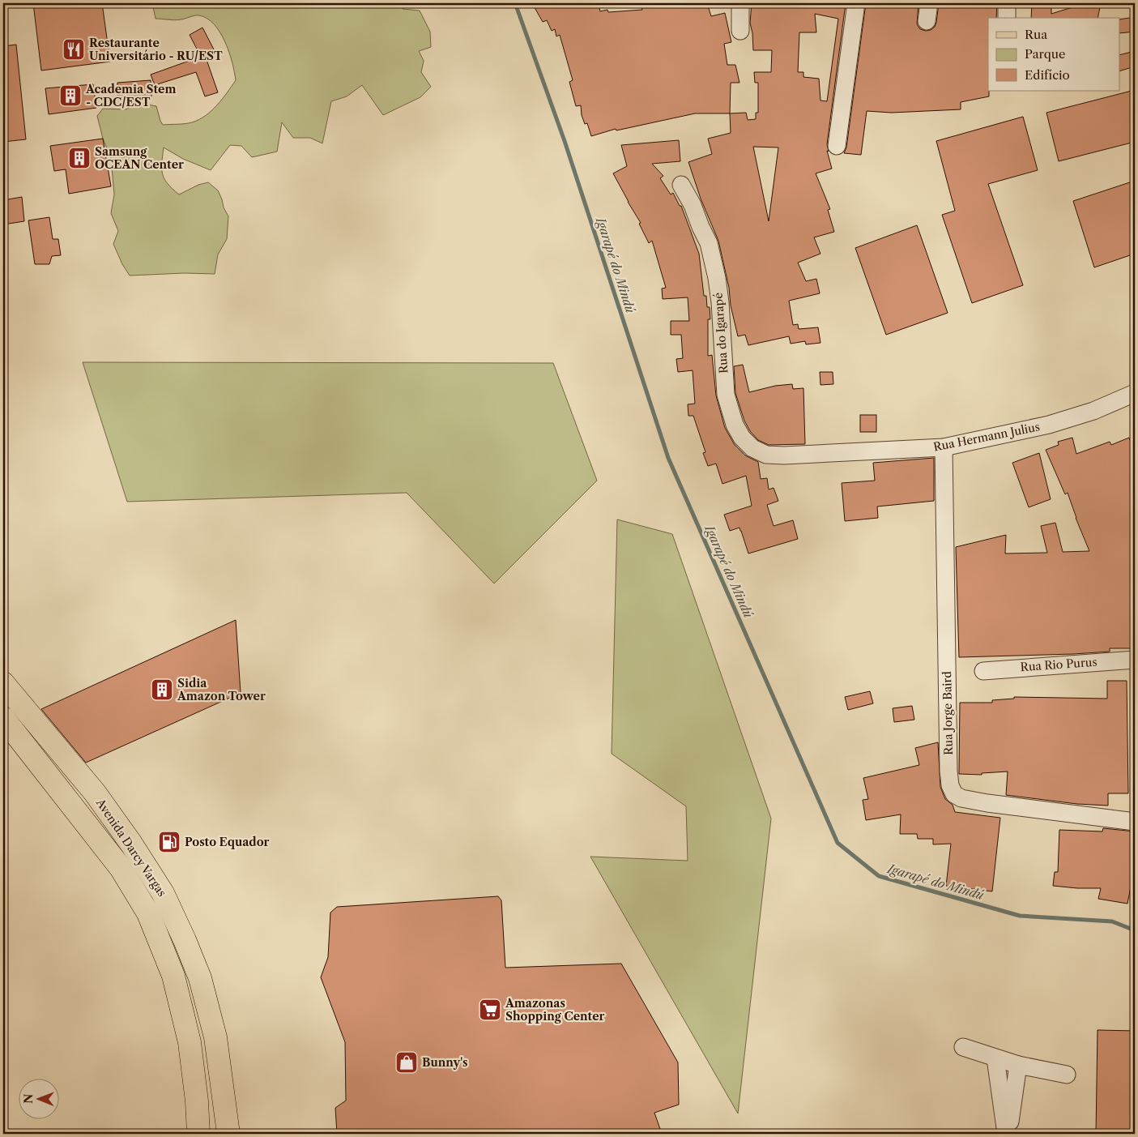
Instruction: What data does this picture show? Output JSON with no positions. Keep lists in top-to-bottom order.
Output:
{
  "streets": {
    "main road": ["Avenida Darcy Vargas"],
    "street": [
      "Rua do Igarapé",
      "Rua Hermann Julius",
      "Rua Rio Purus",
      "Rua Jorge Baird"
    ]
  },
  "crossings": [
    ["Rua do Igarapé", "Rua Hermann Julius"],
    ["Rua Hermann Julius", "Rua Jorge Baird"]
  ],
  "water": ["Igarapé do Mindú"],
  "places": {
    "restaurant": ["Restaurante Universitário - RU/EST"],
    "building": ["Academia Stem - CDC/EST", "Samsung OCEAN Center", "Sidia Amazon Tower"],
    "fuel station": ["Posto Equador"],
    "supermarket": ["Amazonas Shopping Center"],
    "shop": ["Bunny's"]
  },
  "legend": ["Rua", "Parque", "Edifício"],
  "north": "left"
}
